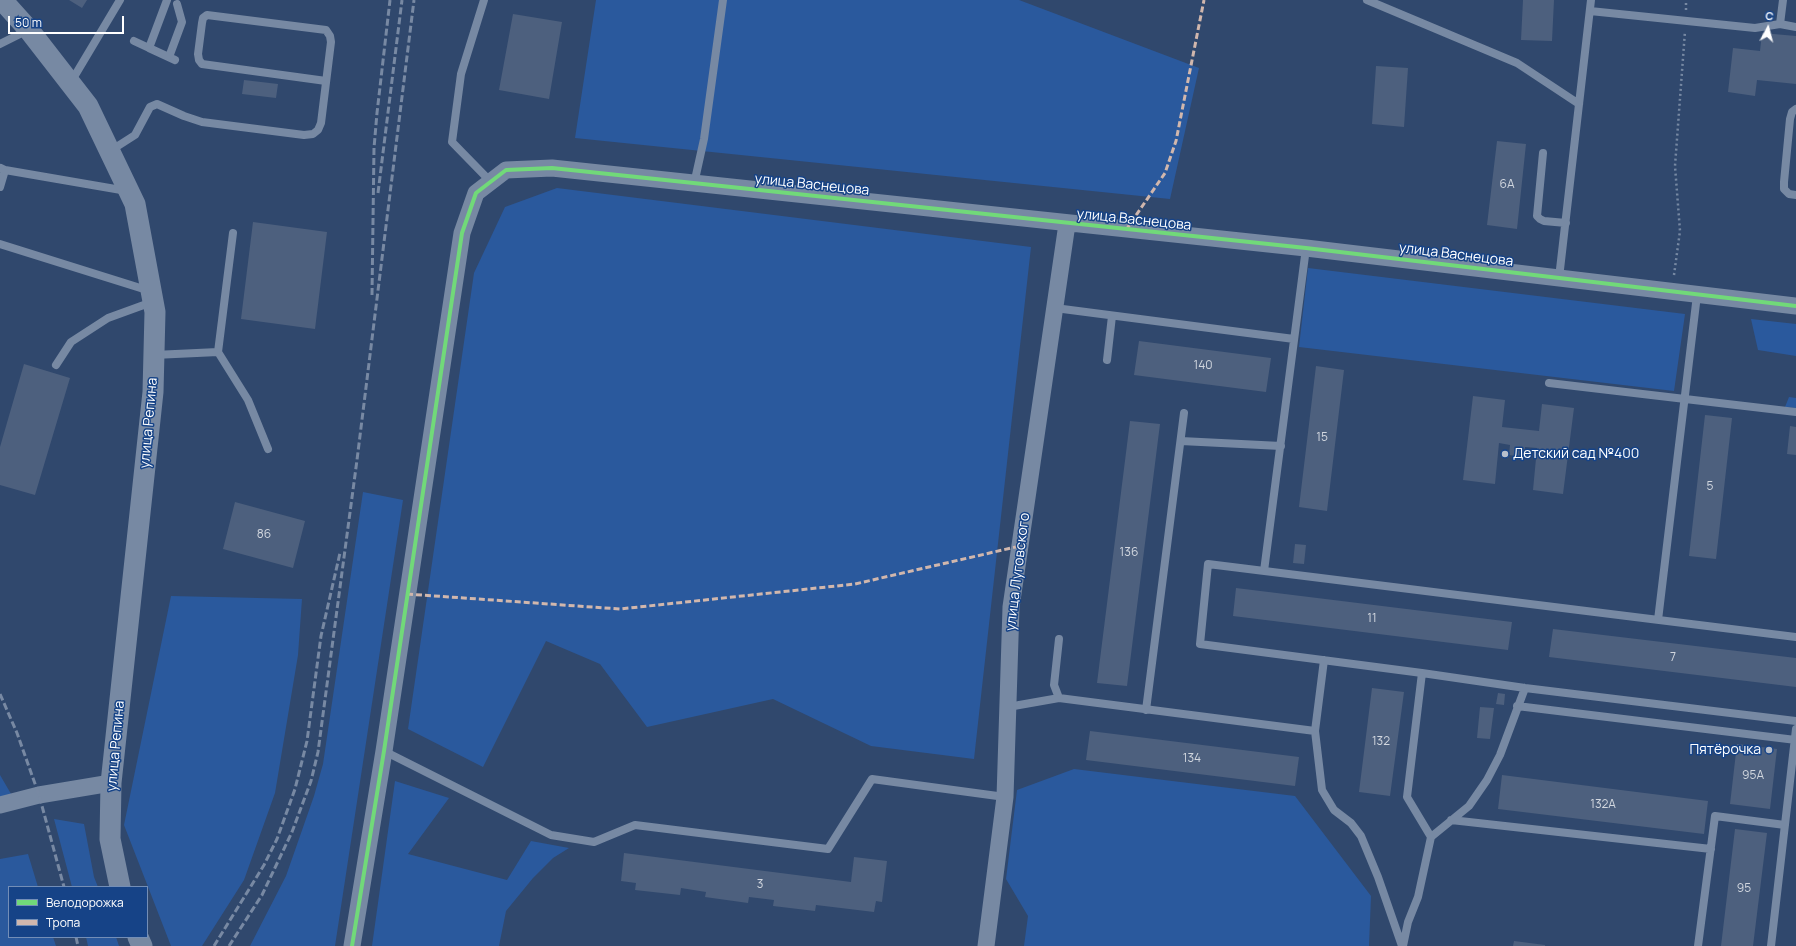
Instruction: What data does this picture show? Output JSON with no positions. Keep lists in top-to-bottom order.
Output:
{
  "streets": {
    "street": ["улица Васнецова", "улица Репина", "улица Луговского"]
  },
  "crossings": [
    ["улица Васнецова", "улица Луговского"]
  ],
  "places": ["Детский сад №400", "Пятёрочка"],
  "house_numbers": [
    "6А",
    "140",
    "15",
    "5",
    "86",
    "136",
    "11",
    "7",
    "132",
    "134",
    "95А",
    "132А",
    "3",
    "95"
  ],
  "legend": ["Велодорожка", "Тропа"],
  "scale_bar": "50 m",
  "north": "top"
}
